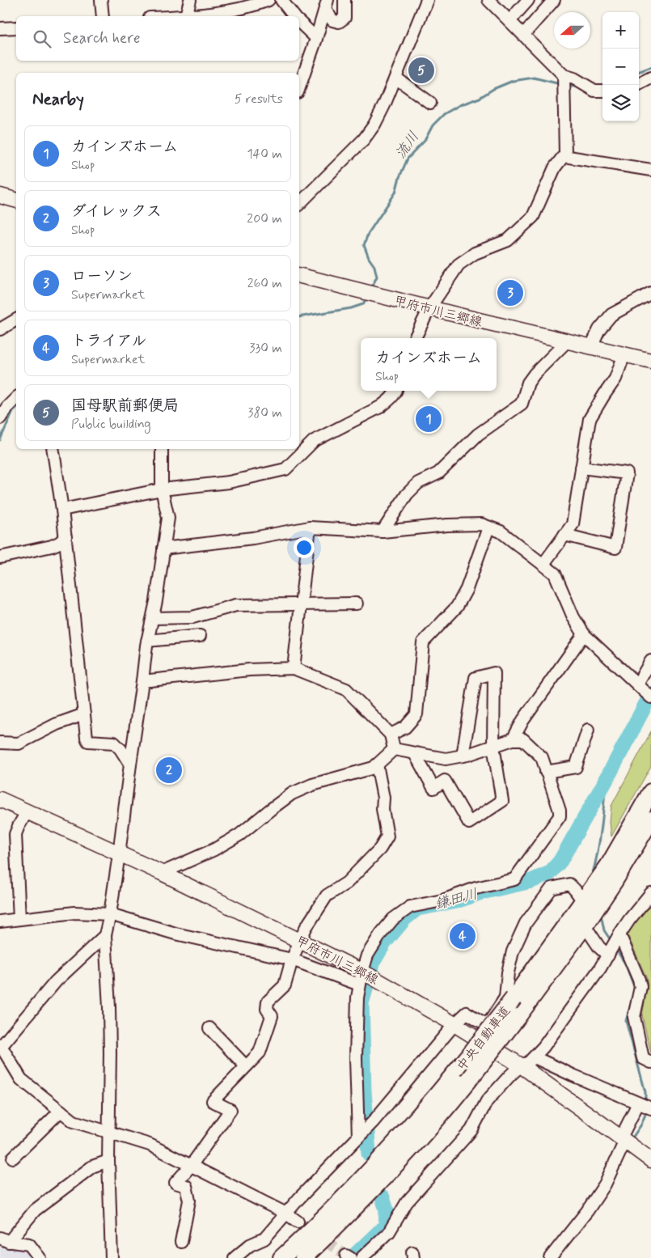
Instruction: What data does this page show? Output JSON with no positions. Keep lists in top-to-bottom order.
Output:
{
  "streets": {
    "highway": ["中央自動車道"],
    "main road": ["甲府市川三郷線"]
  },
  "water": ["流川", "鎌田川"],
  "north": "left",
  "page": {
    "map_buttons": ["+", "−"],
    "search": "Search here",
    "pins": [
      "5",
      "3",
      "1",
      "2",
      "4"
    ],
    "heading": ["Nearby", "5 results"],
    "list": [
      {
        "mark": "1",
        "name": "カインズホーム",
        "note": "Shop",
        "value": "140 m"
      },
      {
        "mark": "2",
        "name": "ダイレックス",
        "note": "Shop",
        "value": "200 m"
      },
      {
        "mark": "3",
        "name": "ローソン",
        "note": "Supermarket",
        "value": "260 m"
      },
      {
        "mark": "4",
        "name": "トライアル",
        "note": "Supermarket",
        "value": "330 m"
      },
      {
        "mark": "5",
        "name": "国母駅前郵便局",
        "note": "Public building",
        "value": "380 m"
      }
    ],
    "popup": ["カインズホーム", "Shop"]
  }
}
